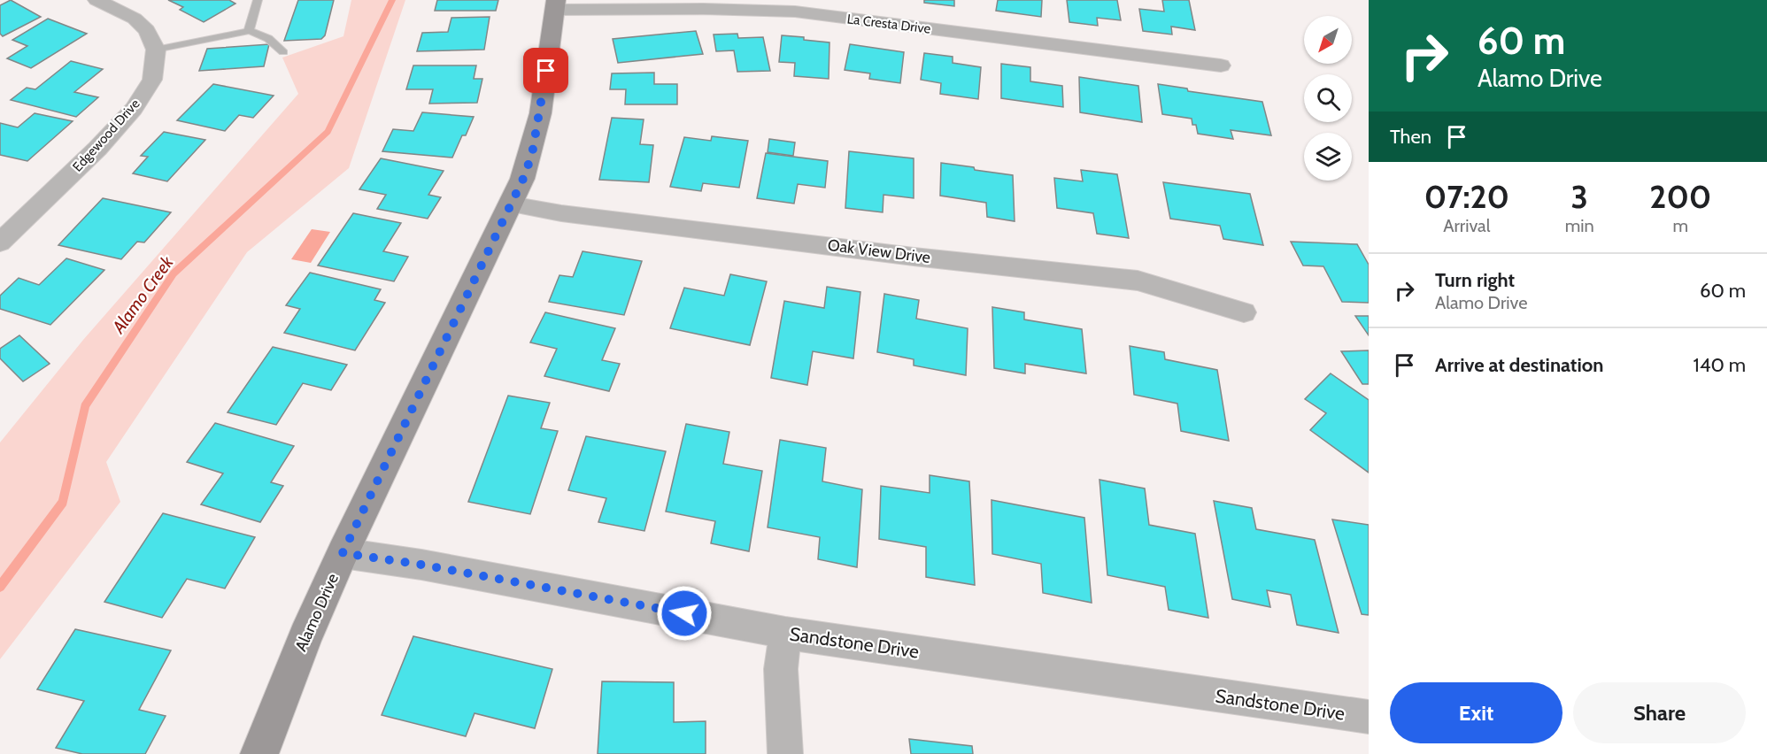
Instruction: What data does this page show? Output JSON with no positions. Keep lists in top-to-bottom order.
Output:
{
  "streets": {
    "main road": ["Alamo Drive"],
    "street": [
      "La Cresta Drive",
      "Edgewood Drive",
      "Oak View Drive",
      "Sandstone Drive"
    ]
  },
  "crossings": [
    ["La Cresta Drive", "Alamo Drive"],
    ["Oak View Drive", "Alamo Drive"],
    ["Alamo Drive", "Sandstone Drive"]
  ],
  "water": ["Alamo Creek"],
  "north": "bottom left",
  "page": {
    "turn": ["60 m", "Alamo Drive"],
    "then": "Then",
    "eta": [
      "07:20",
      "Arrival",
      "3",
      "min",
      "200",
      "m"
    ],
    "list": [
      {
        "name": "Turn right",
        "note": "Alamo Drive",
        "value": "60 m"
      },
      {
        "name": "Arrive at destination",
        "value": "140 m"
      }
    ],
    "buttons": ["Exit", "Share"]
  }
}
